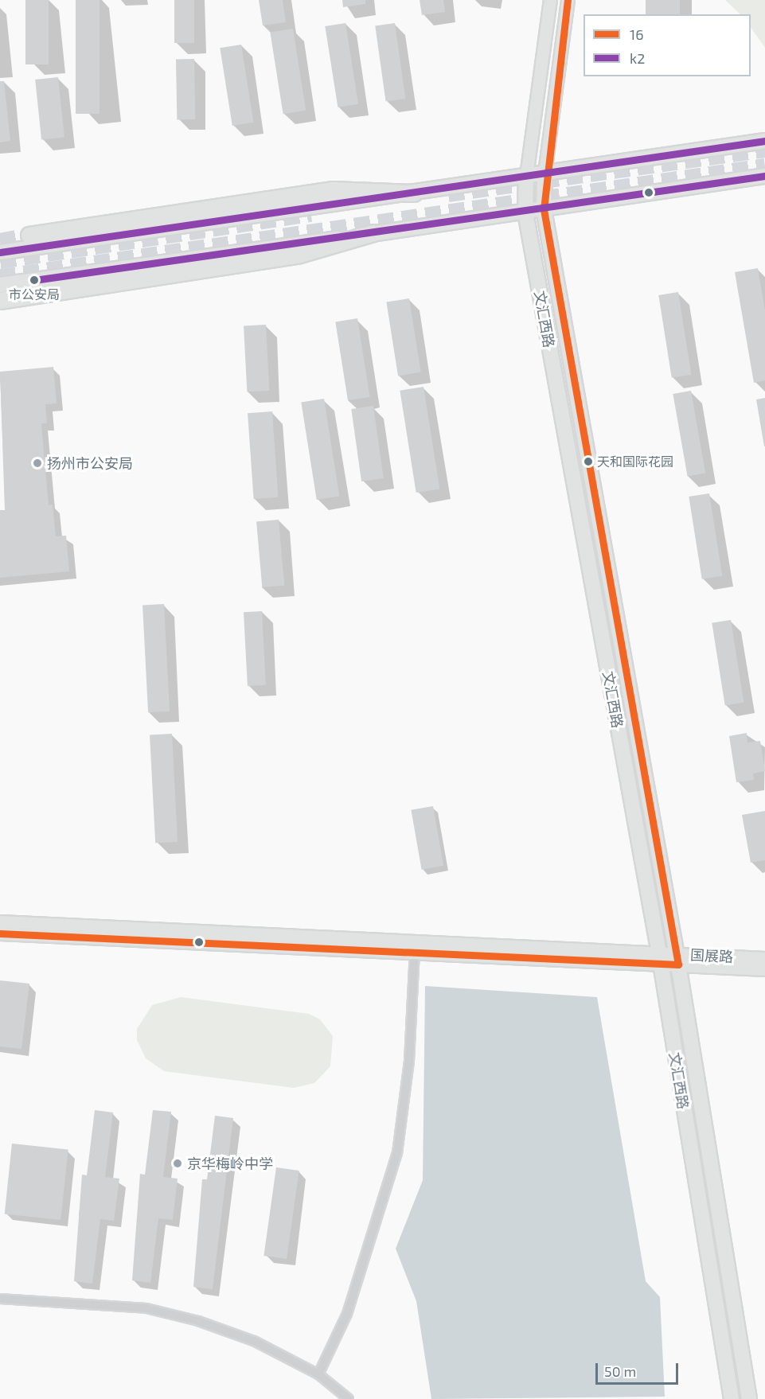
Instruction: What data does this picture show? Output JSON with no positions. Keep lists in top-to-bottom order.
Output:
{
  "streets": {
    "main road": ["文汇西路"],
    "street": ["国展路"]
  },
  "crossings": [
    ["文汇西路", "国展路"]
  ],
  "places": [
    "市公安局",
    "天和国际花园",
    "扬州市公安局",
    "京华梅岭中学"
  ],
  "lines": ["transit line 16", "transit line k2"],
  "legend": ["16", "k2"],
  "scale_bar": "50 m"
}
